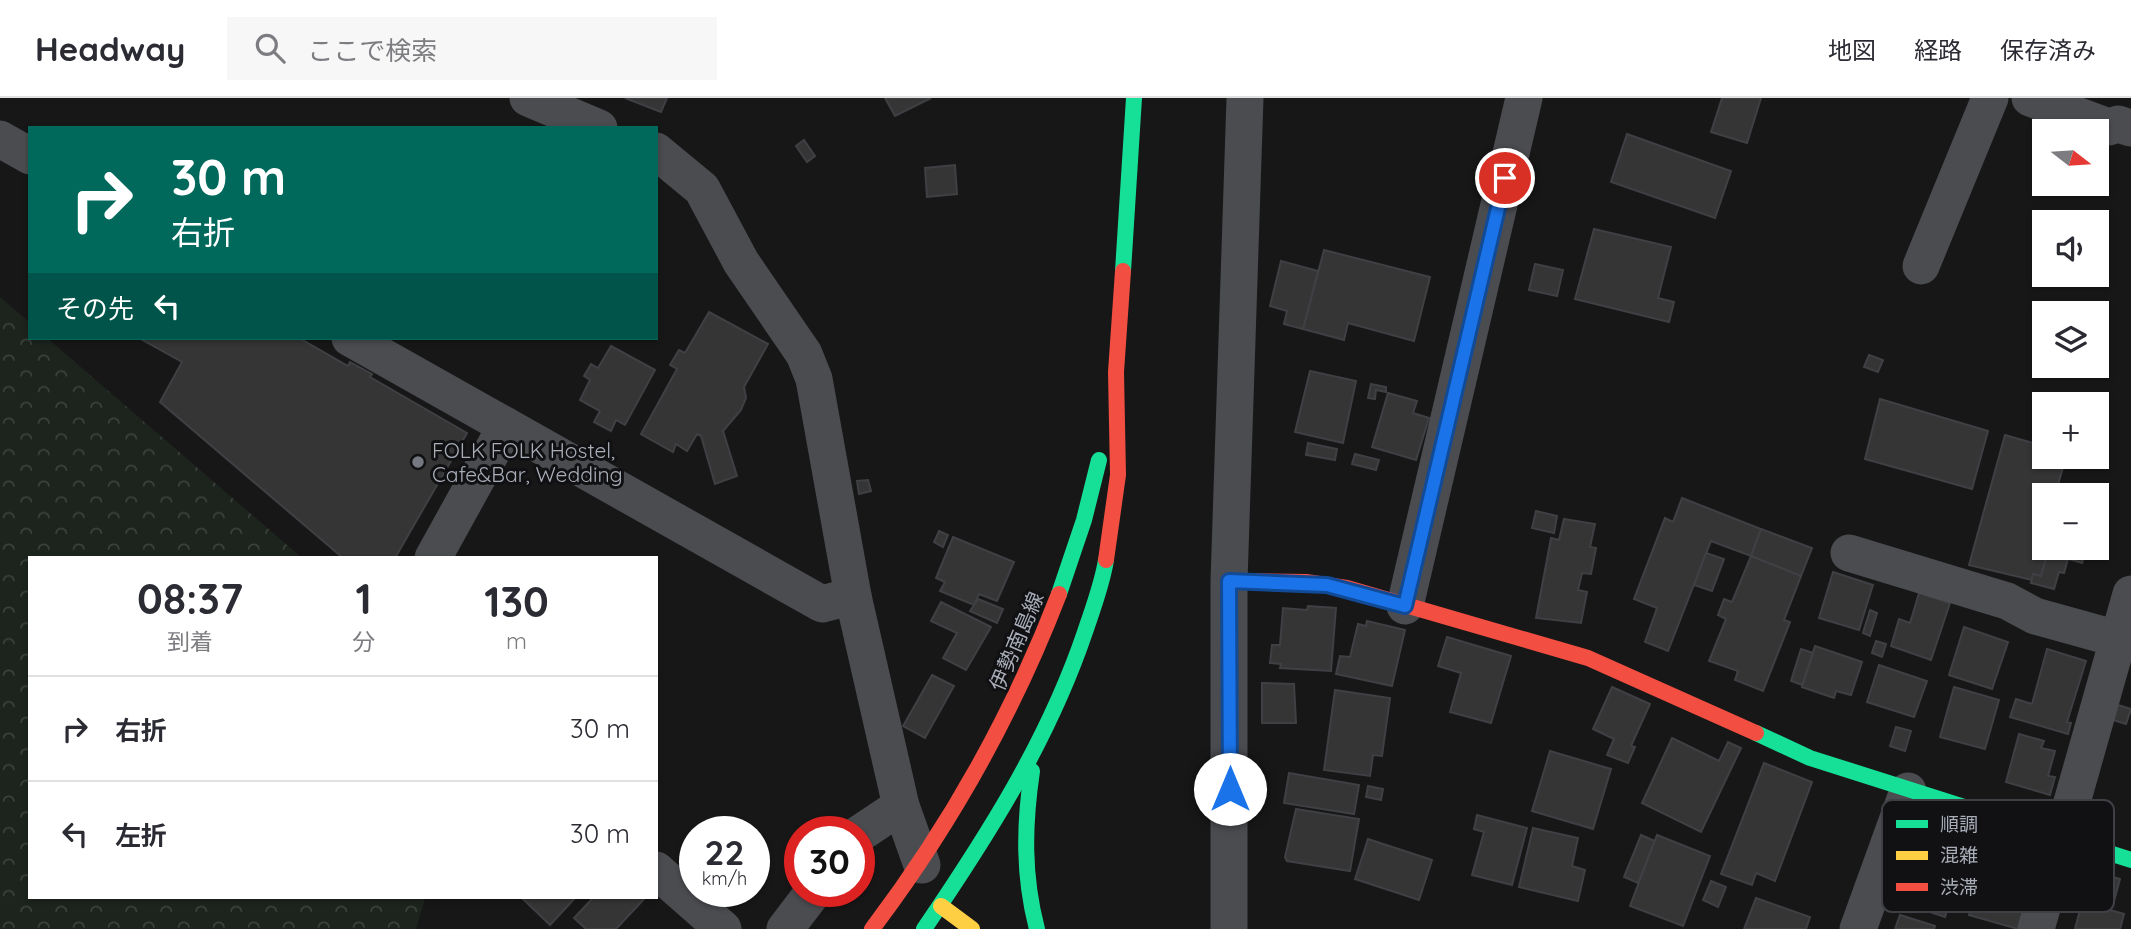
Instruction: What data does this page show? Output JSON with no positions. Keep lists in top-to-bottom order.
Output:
{
  "streets": {
    "main road": ["伊勢南島線"]
  },
  "places": ["FOLK FOLK Hostel, Cafe&Bar, Wedding"],
  "legend": ["順調", "混雑", "渋滞"],
  "north": "right",
  "page": {
    "header": "Headway",
    "search": "ここで検索",
    "nav": ["地図", "経路", "保存済み"],
    "map_buttons": ["+", "−"],
    "turn": ["30 m", "右折"],
    "then": "その先",
    "eta": [
      "08:37",
      "到着",
      "1",
      "分",
      "130",
      "m"
    ],
    "list": [
      {
        "name": "右折",
        "value": "30 m"
      },
      {
        "name": "左折",
        "value": "30 m"
      }
    ],
    "speed": "22 km/h",
    "limit": "30"
  }
}
